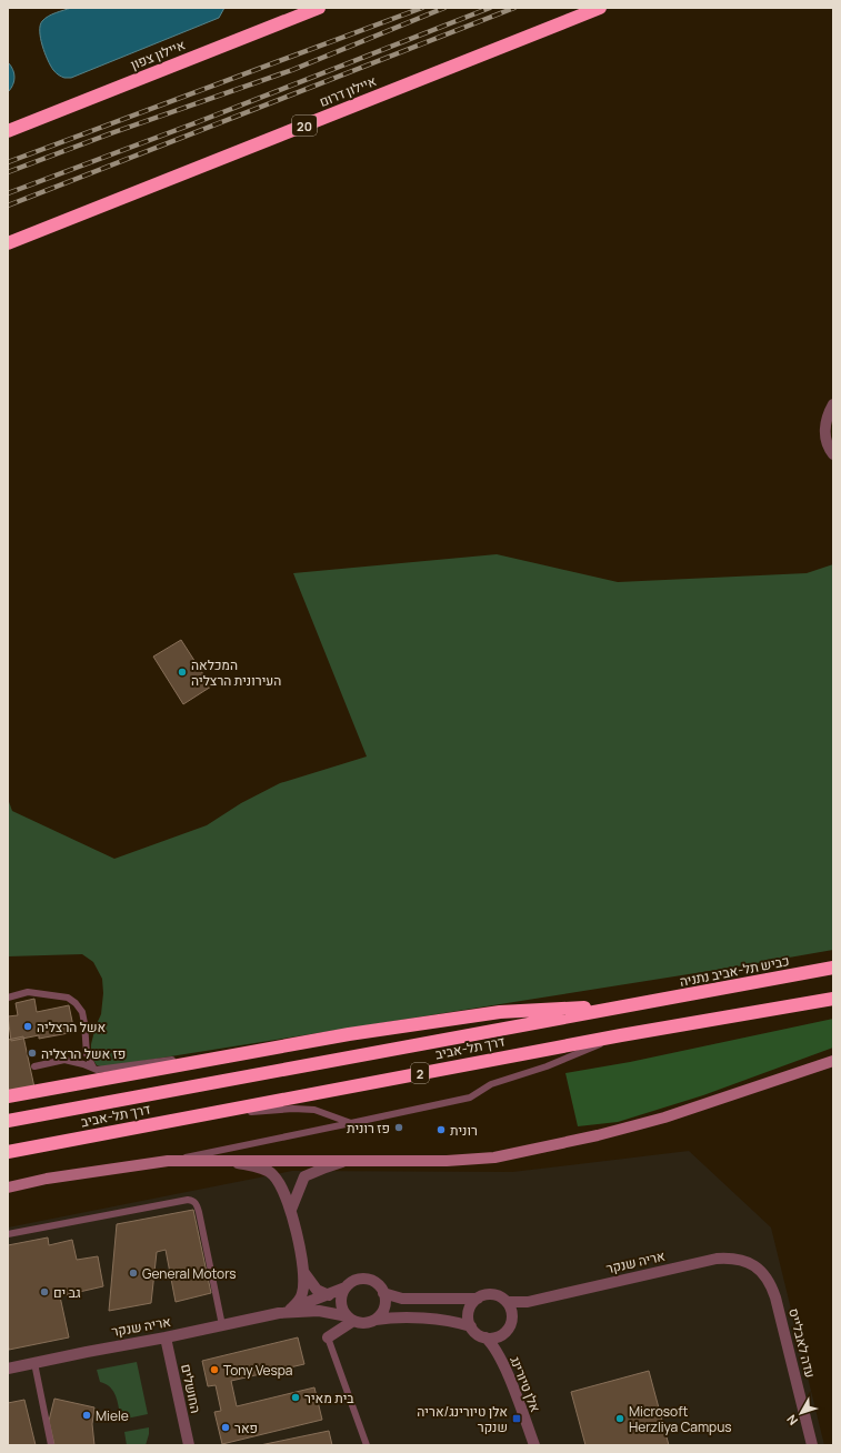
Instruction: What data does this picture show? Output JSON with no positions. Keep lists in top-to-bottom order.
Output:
{
  "streets": {
    "highway": [
      "איילון צפון",
      "איילון דרום",
      "20",
      "כביש תל-אביב נתניה",
      "דרך תל-אביב",
      "2"
    ],
    "street": [
      "אריה שנקר",
      "עדה לאבלייס",
      "אלן טיורינג",
      "החושלים"
    ]
  },
  "crossings": [
    ["כביש תל-אביב נתניה", "דרך תל-אביב"],
    ["אריה שנקר", "עדה לאבלייס"],
    ["אריה שנקר", "אלן טיורינג"],
    ["אריה שנקר", "החושלים"]
  ],
  "places": {
    "other": [
      "המכלאה העירונית הרצליה",
      "אשל הרצליה",
      "פז אשל הרצליה",
      "פז רונית",
      "רונית",
      "General Motors",
      "גב ים",
      "Tony Vespa",
      "בית מאיר",
      "Miele",
      "Microsoft Herzliya Campus",
      "פאר"
    ],
    "transit": ["אלן טיורינג/אריה שנקר"]
  },
  "north": "bottom left"
}
